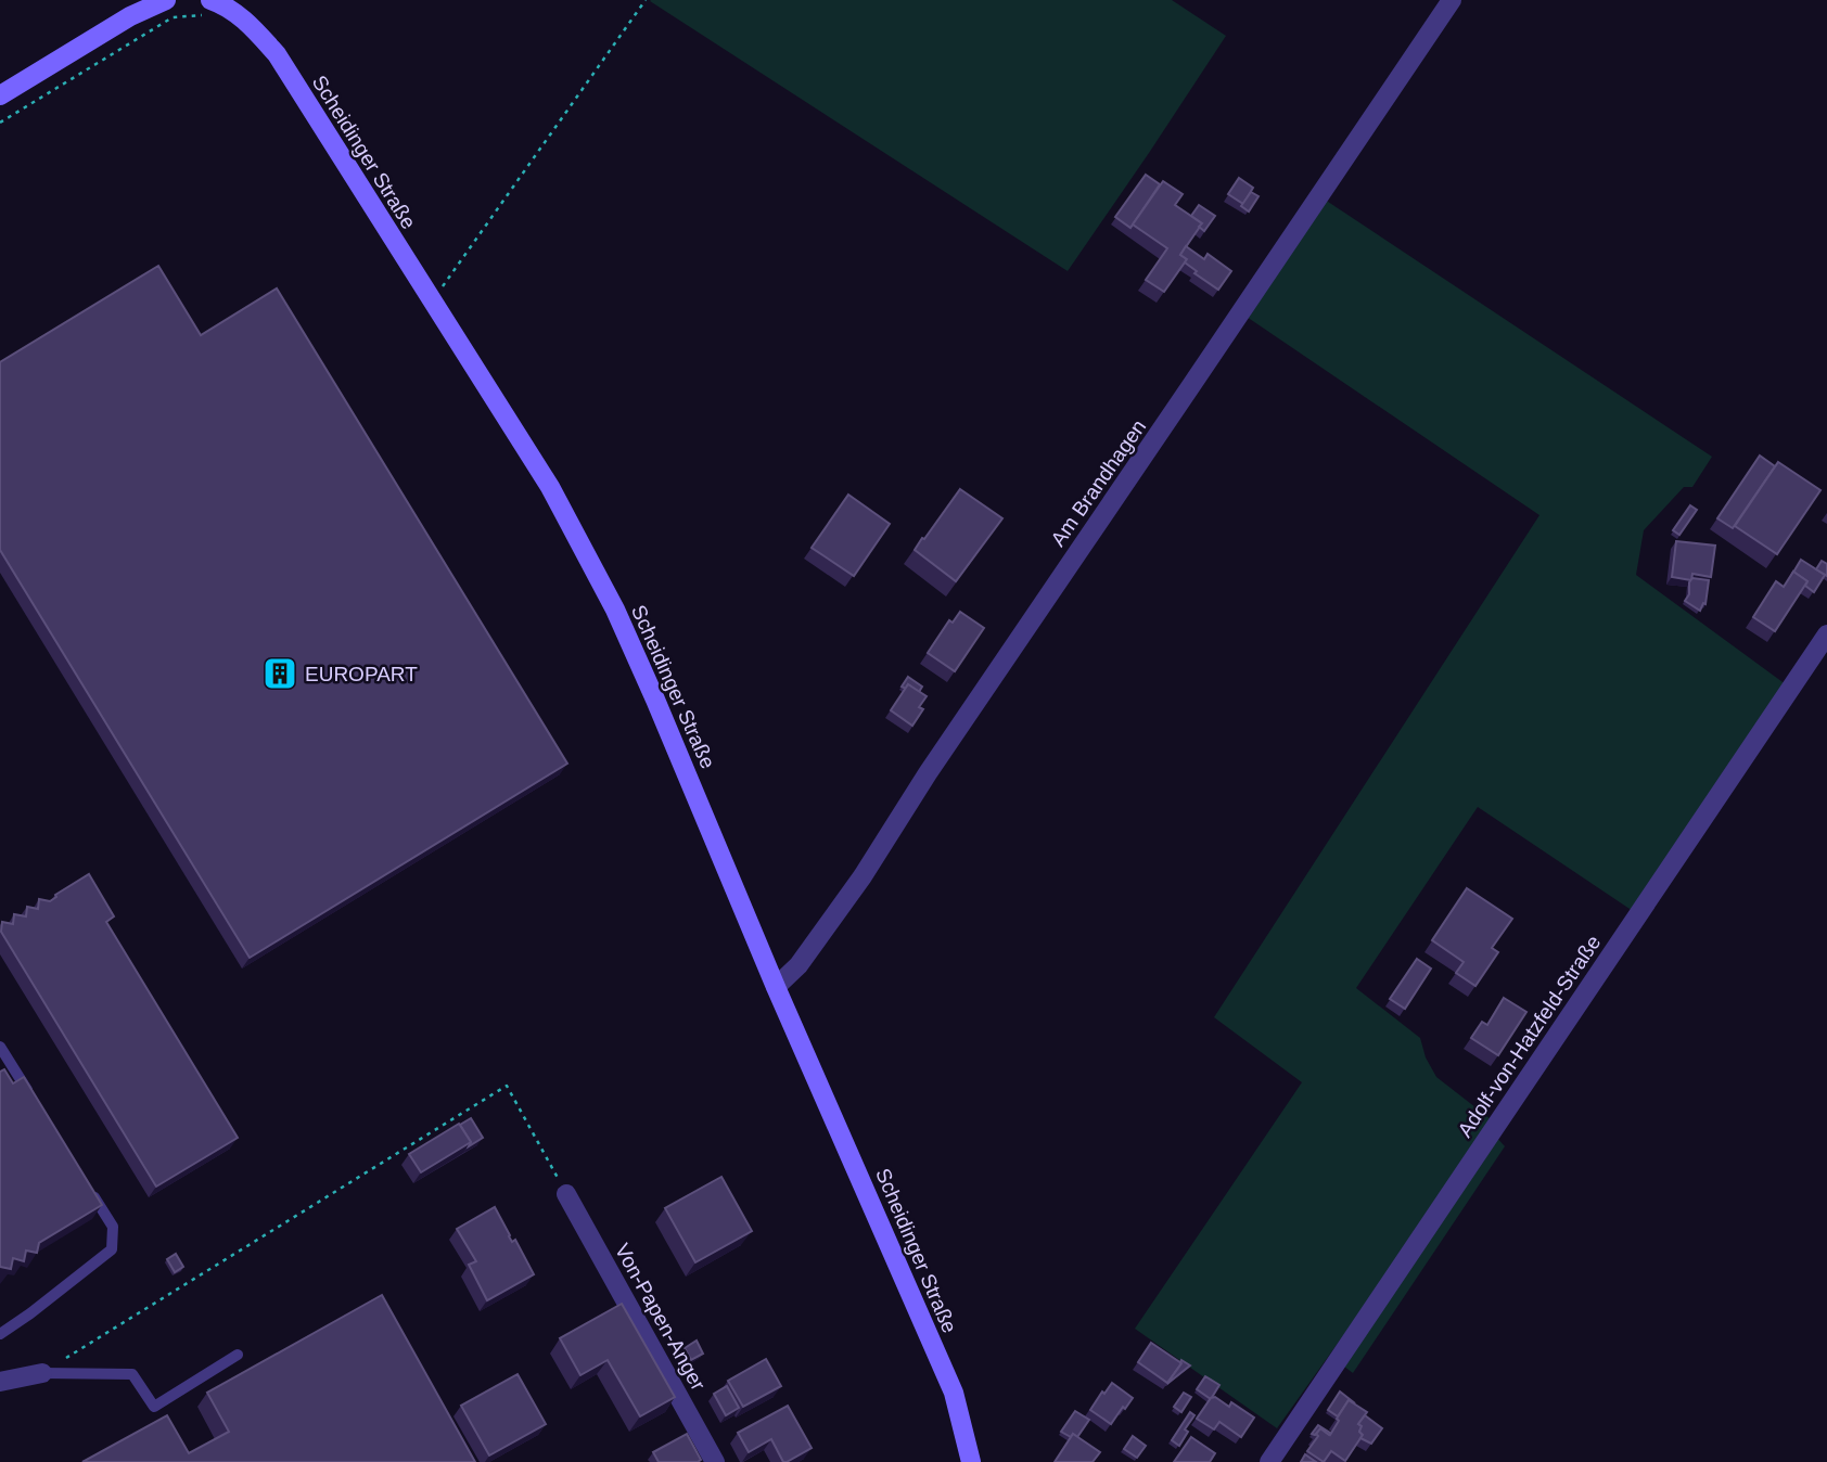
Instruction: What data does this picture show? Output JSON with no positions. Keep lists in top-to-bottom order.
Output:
{
  "streets": {
    "main road": ["Scheidinger Straße"],
    "street": ["Am Brandhagen", "Adolf-von-Hatzfeld-Straße", "Von-Papen-Anger"]
  },
  "crossings": [
    ["Scheidinger Straße", "Am Brandhagen"]
  ],
  "places": {
    "building": ["EUROPART"]
  }
}
